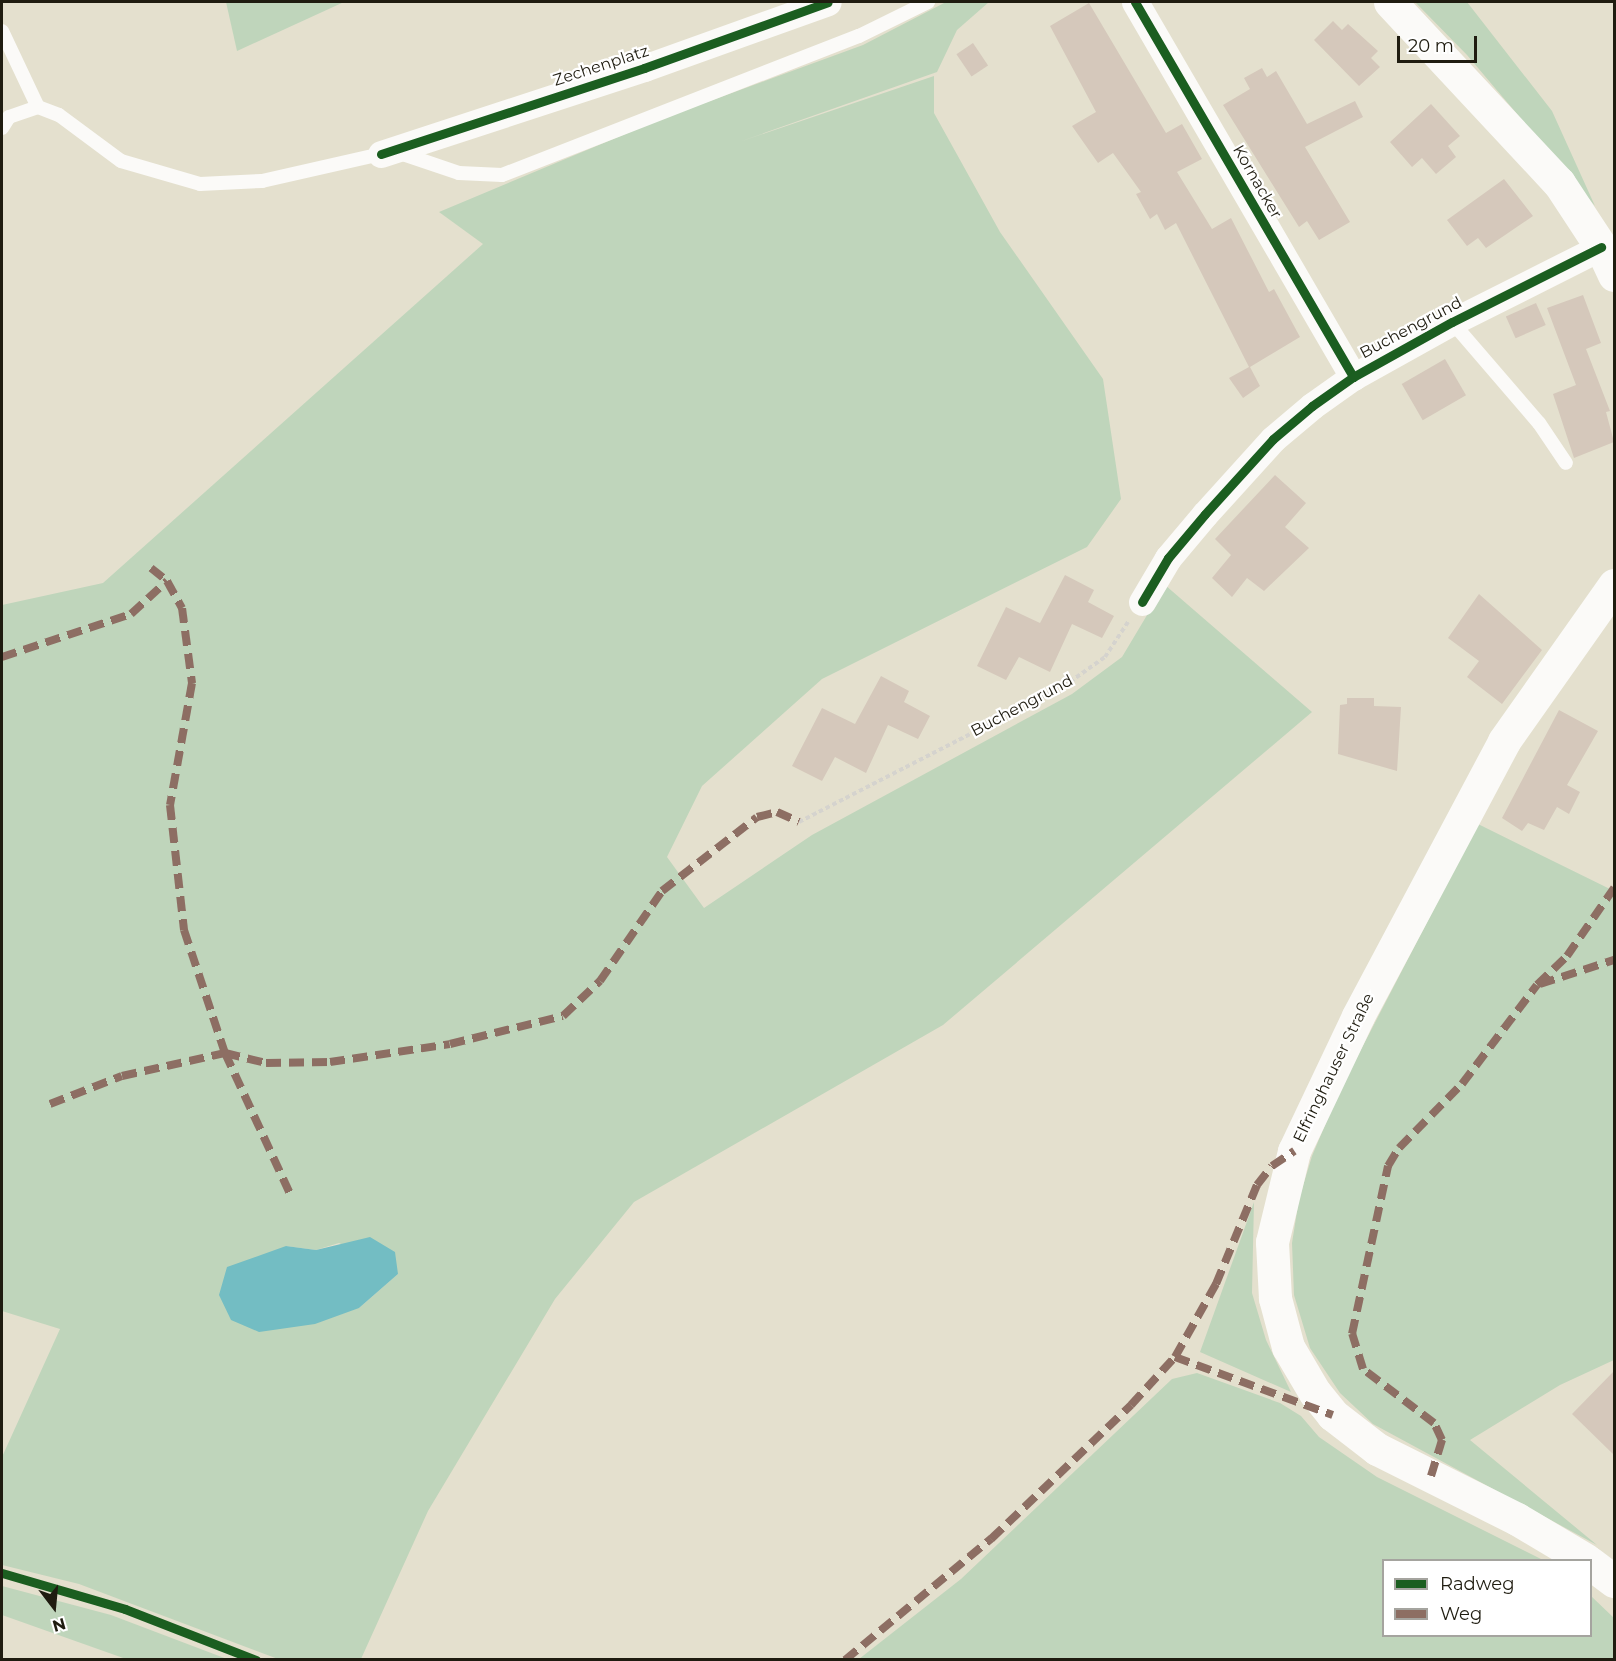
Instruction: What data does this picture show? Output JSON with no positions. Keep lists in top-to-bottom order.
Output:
{
  "streets": {
    "main road": ["Elfringhauser Straße"],
    "street": ["Zechenplatz", "Kornacker", "Buchengrund"]
  },
  "crossings": [
    ["Kornacker", "Buchengrund"]
  ],
  "legend": ["Radweg", "Weg"],
  "scale_bar": "20 m",
  "north": "bottom"
}
